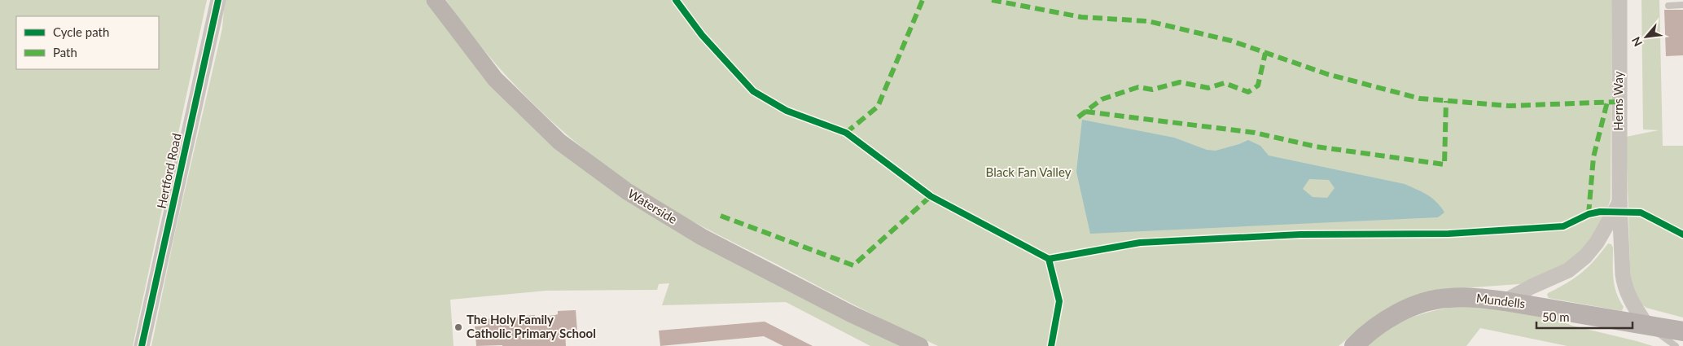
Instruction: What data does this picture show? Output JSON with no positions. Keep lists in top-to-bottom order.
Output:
{
  "streets": {
    "main road": ["Waterside", "Mundells"],
    "street": ["Herns Way", "Hertford Road"]
  },
  "crossings": [
    ["Herns Way", "Mundells"]
  ],
  "parks": ["Black Fan Valley"],
  "places": ["The Holy Family Catholic Primary School"],
  "legend": ["Cycle path", "Path"],
  "scale_bar": "50 m",
  "north": "bottom left"
}
